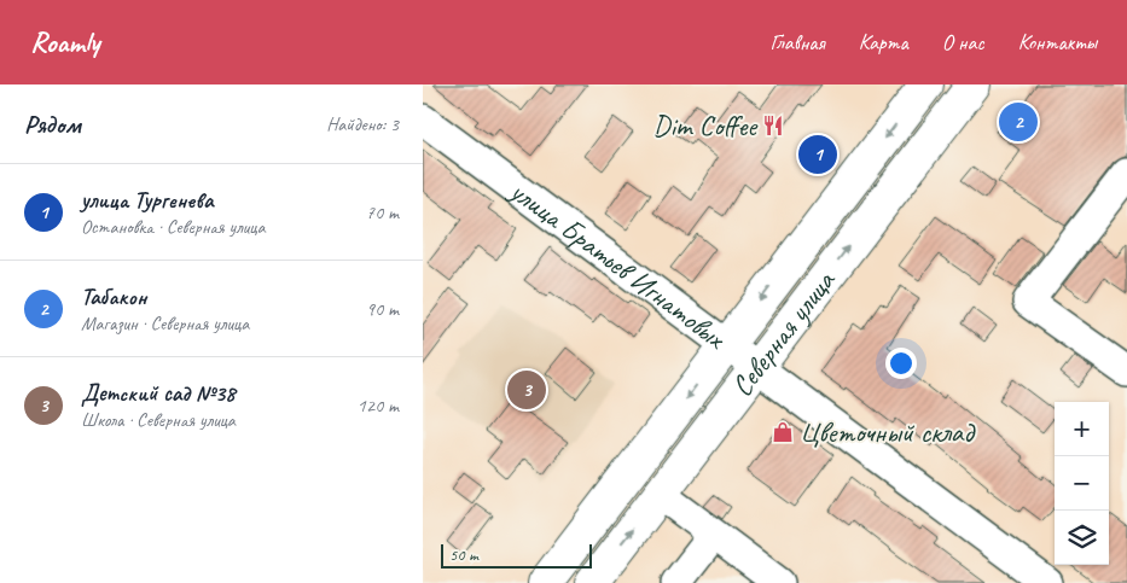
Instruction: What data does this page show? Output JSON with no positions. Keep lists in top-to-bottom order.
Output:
{
  "streets": {
    "main road": ["Северная улица"],
    "street": ["улица Братьев Игнатовых"]
  },
  "crossings": [
    ["улица Братьев Игнатовых", "Северная улица"]
  ],
  "places": {
    "restaurant": ["Dim Coffee"],
    "shop": ["Цветочный склад"]
  },
  "scale_bar": "50 m",
  "page": {
    "header": "Roamly",
    "nav": [
      "Главная",
      "Карта",
      "О нас",
      "Контакты"
    ],
    "heading": ["Рядом", "Найдено: 3"],
    "pins": ["2", "1", "3"],
    "list": [
      {
        "mark": "1",
        "name": "улица Тургенева",
        "note": "Остановка · Северная улица",
        "value": "70 m"
      },
      {
        "mark": "2",
        "name": "Табакон",
        "note": "Магазин · Северная улица",
        "value": "90 m"
      },
      {
        "mark": "3",
        "name": "Детский сад №38",
        "note": "Школа · Северная улица",
        "value": "120 m"
      }
    ],
    "map_buttons": ["+", "−"],
    "scale": "50 m"
  }
}
